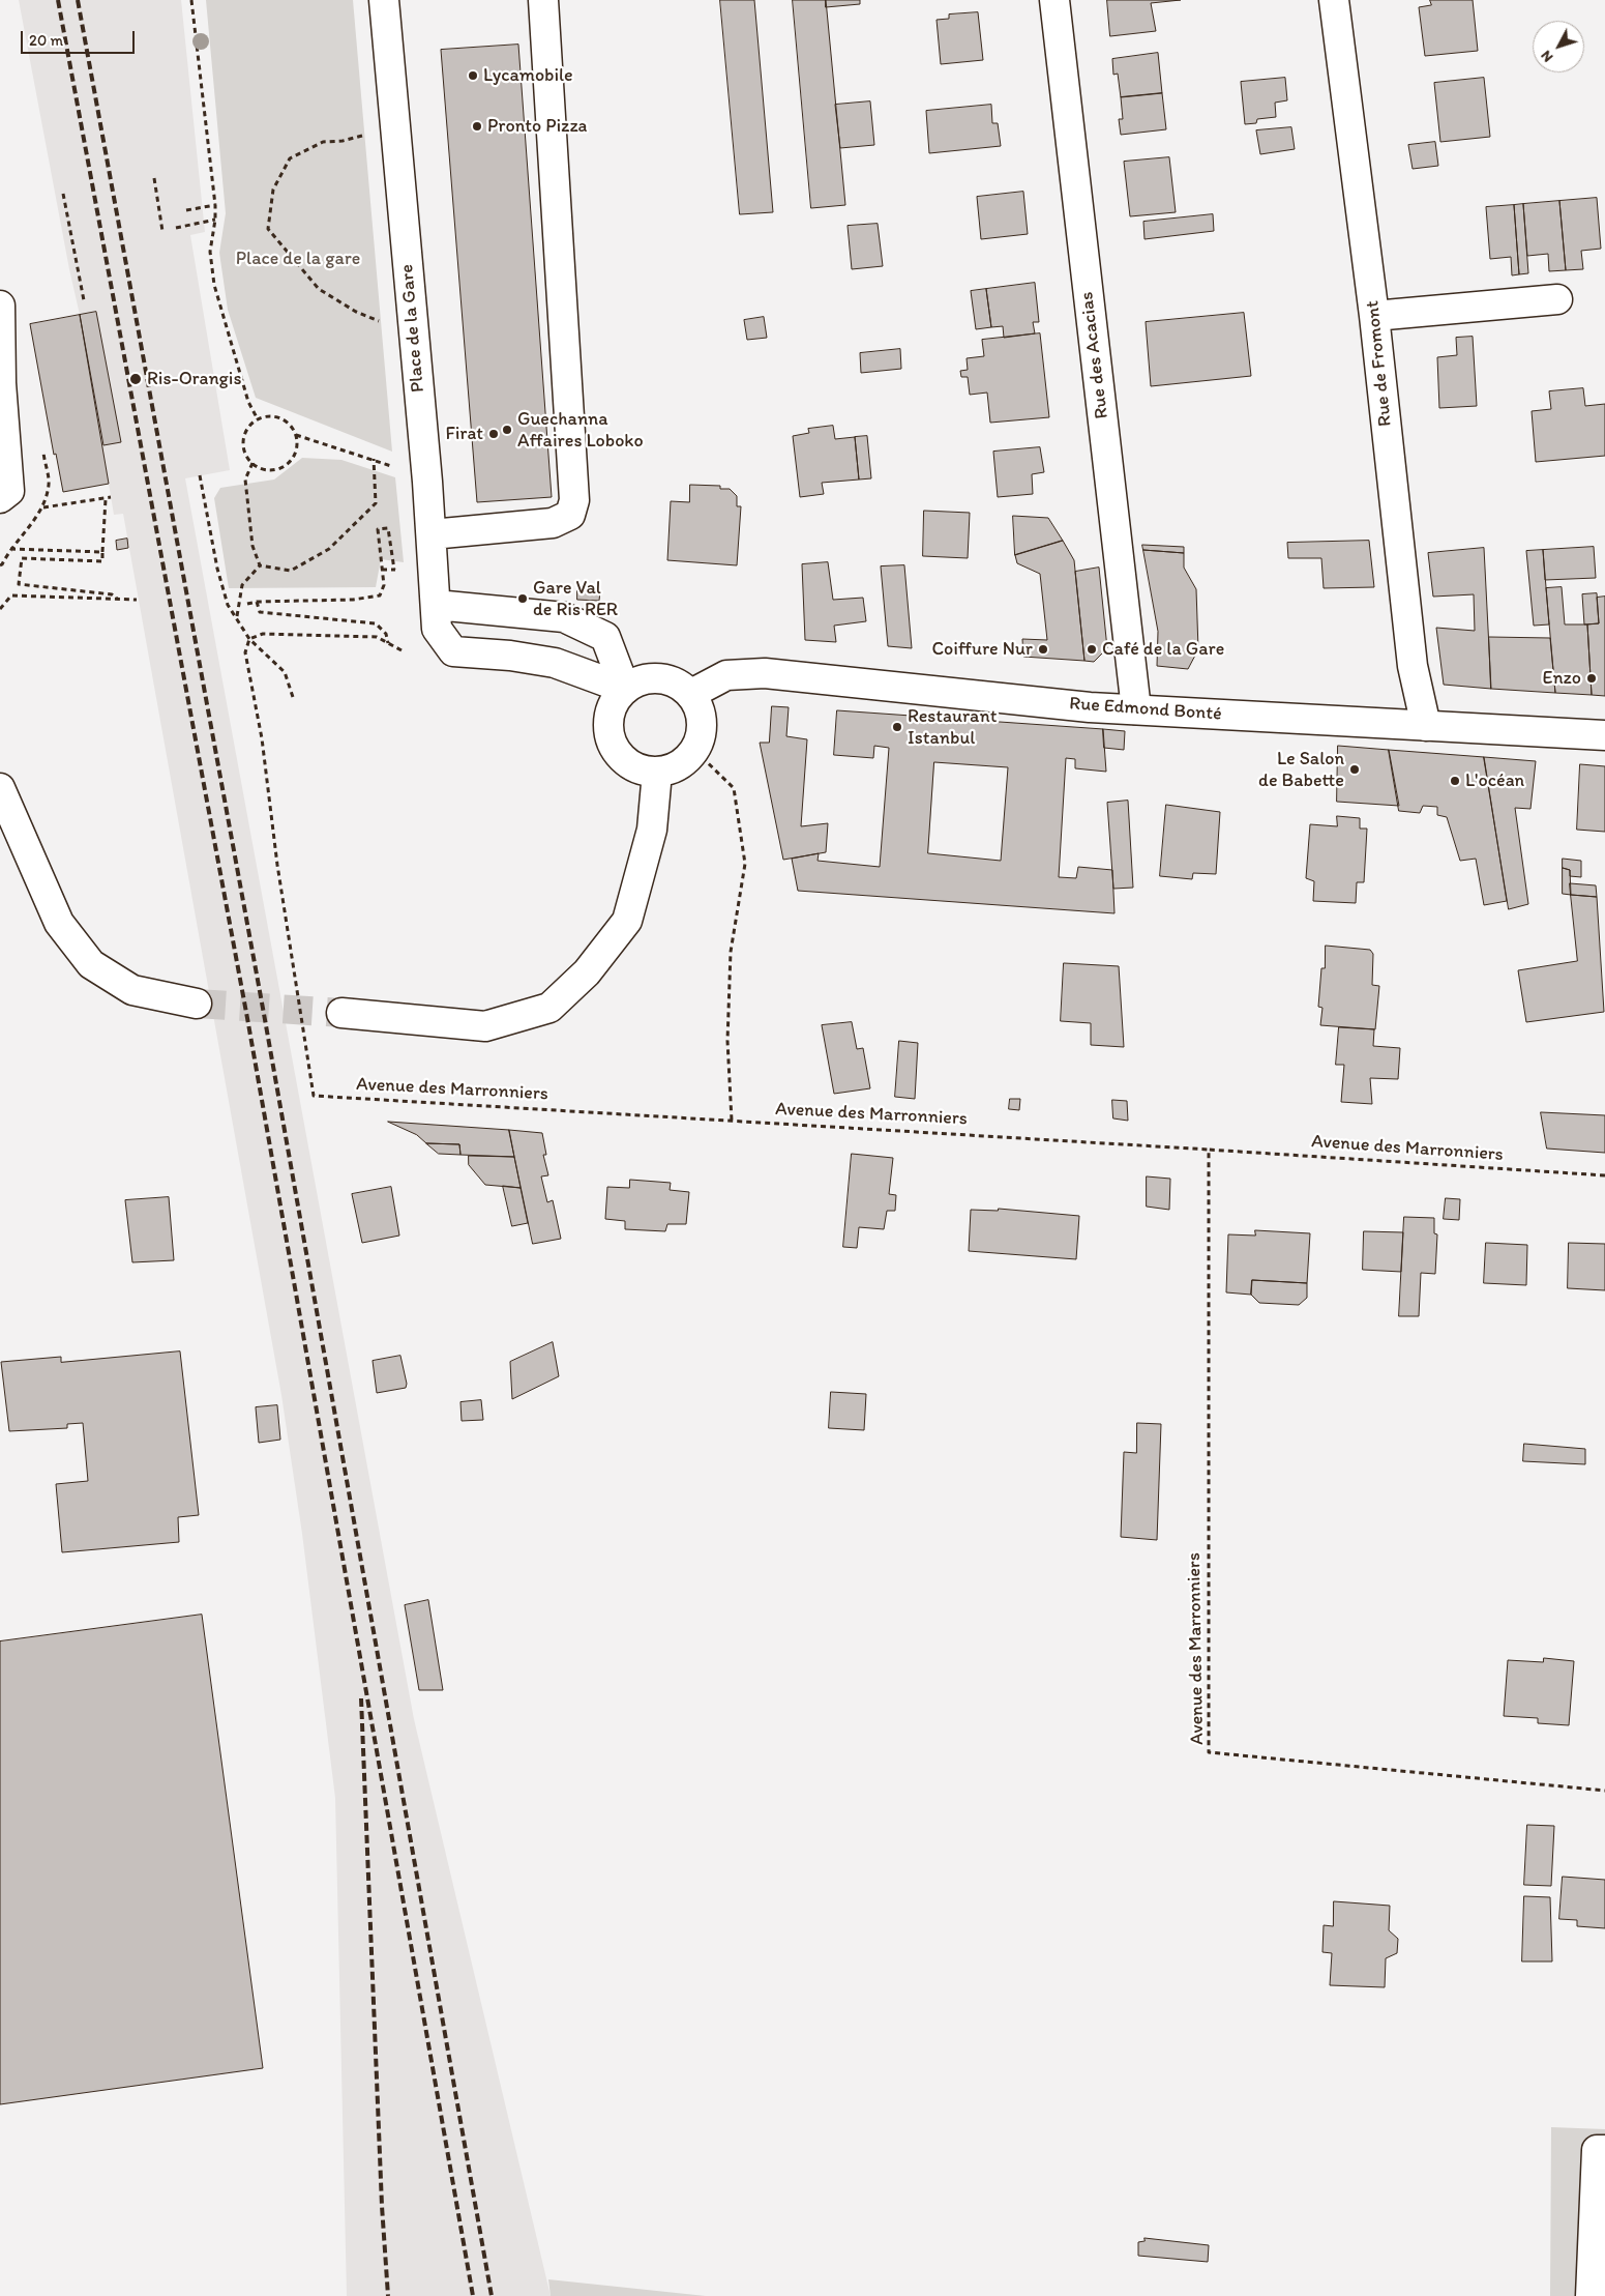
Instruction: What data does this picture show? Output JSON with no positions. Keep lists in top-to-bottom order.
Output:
{
  "streets": {
    "street": [
      "Place de la Gare",
      "Rue des Acacias",
      "Rue de Fromont",
      "Rue Edmond Bonté"
    ],
    "path": ["Avenue des Marronniers"]
  },
  "crossings": [
    ["Place de la Gare", "Rue Edmond Bonté"],
    ["Rue des Acacias", "Rue Edmond Bonté"],
    ["Rue de Fromont", "Rue Edmond Bonté"]
  ],
  "parks": ["Place de la gare"],
  "places": [
    "Lycamobile",
    "Pronto Pizza",
    "Ris-Orangis",
    "Guechanna Affaires Loboko",
    "Firat",
    "Gare Val de Ris RER",
    "Coiffure Nur",
    "Café de la Gare",
    "Enzo",
    "Restaurant Istanbul",
    "Le Salon de Babette",
    "L'océan"
  ],
  "scale_bar": "20 m",
  "north": "bottom left"
}
